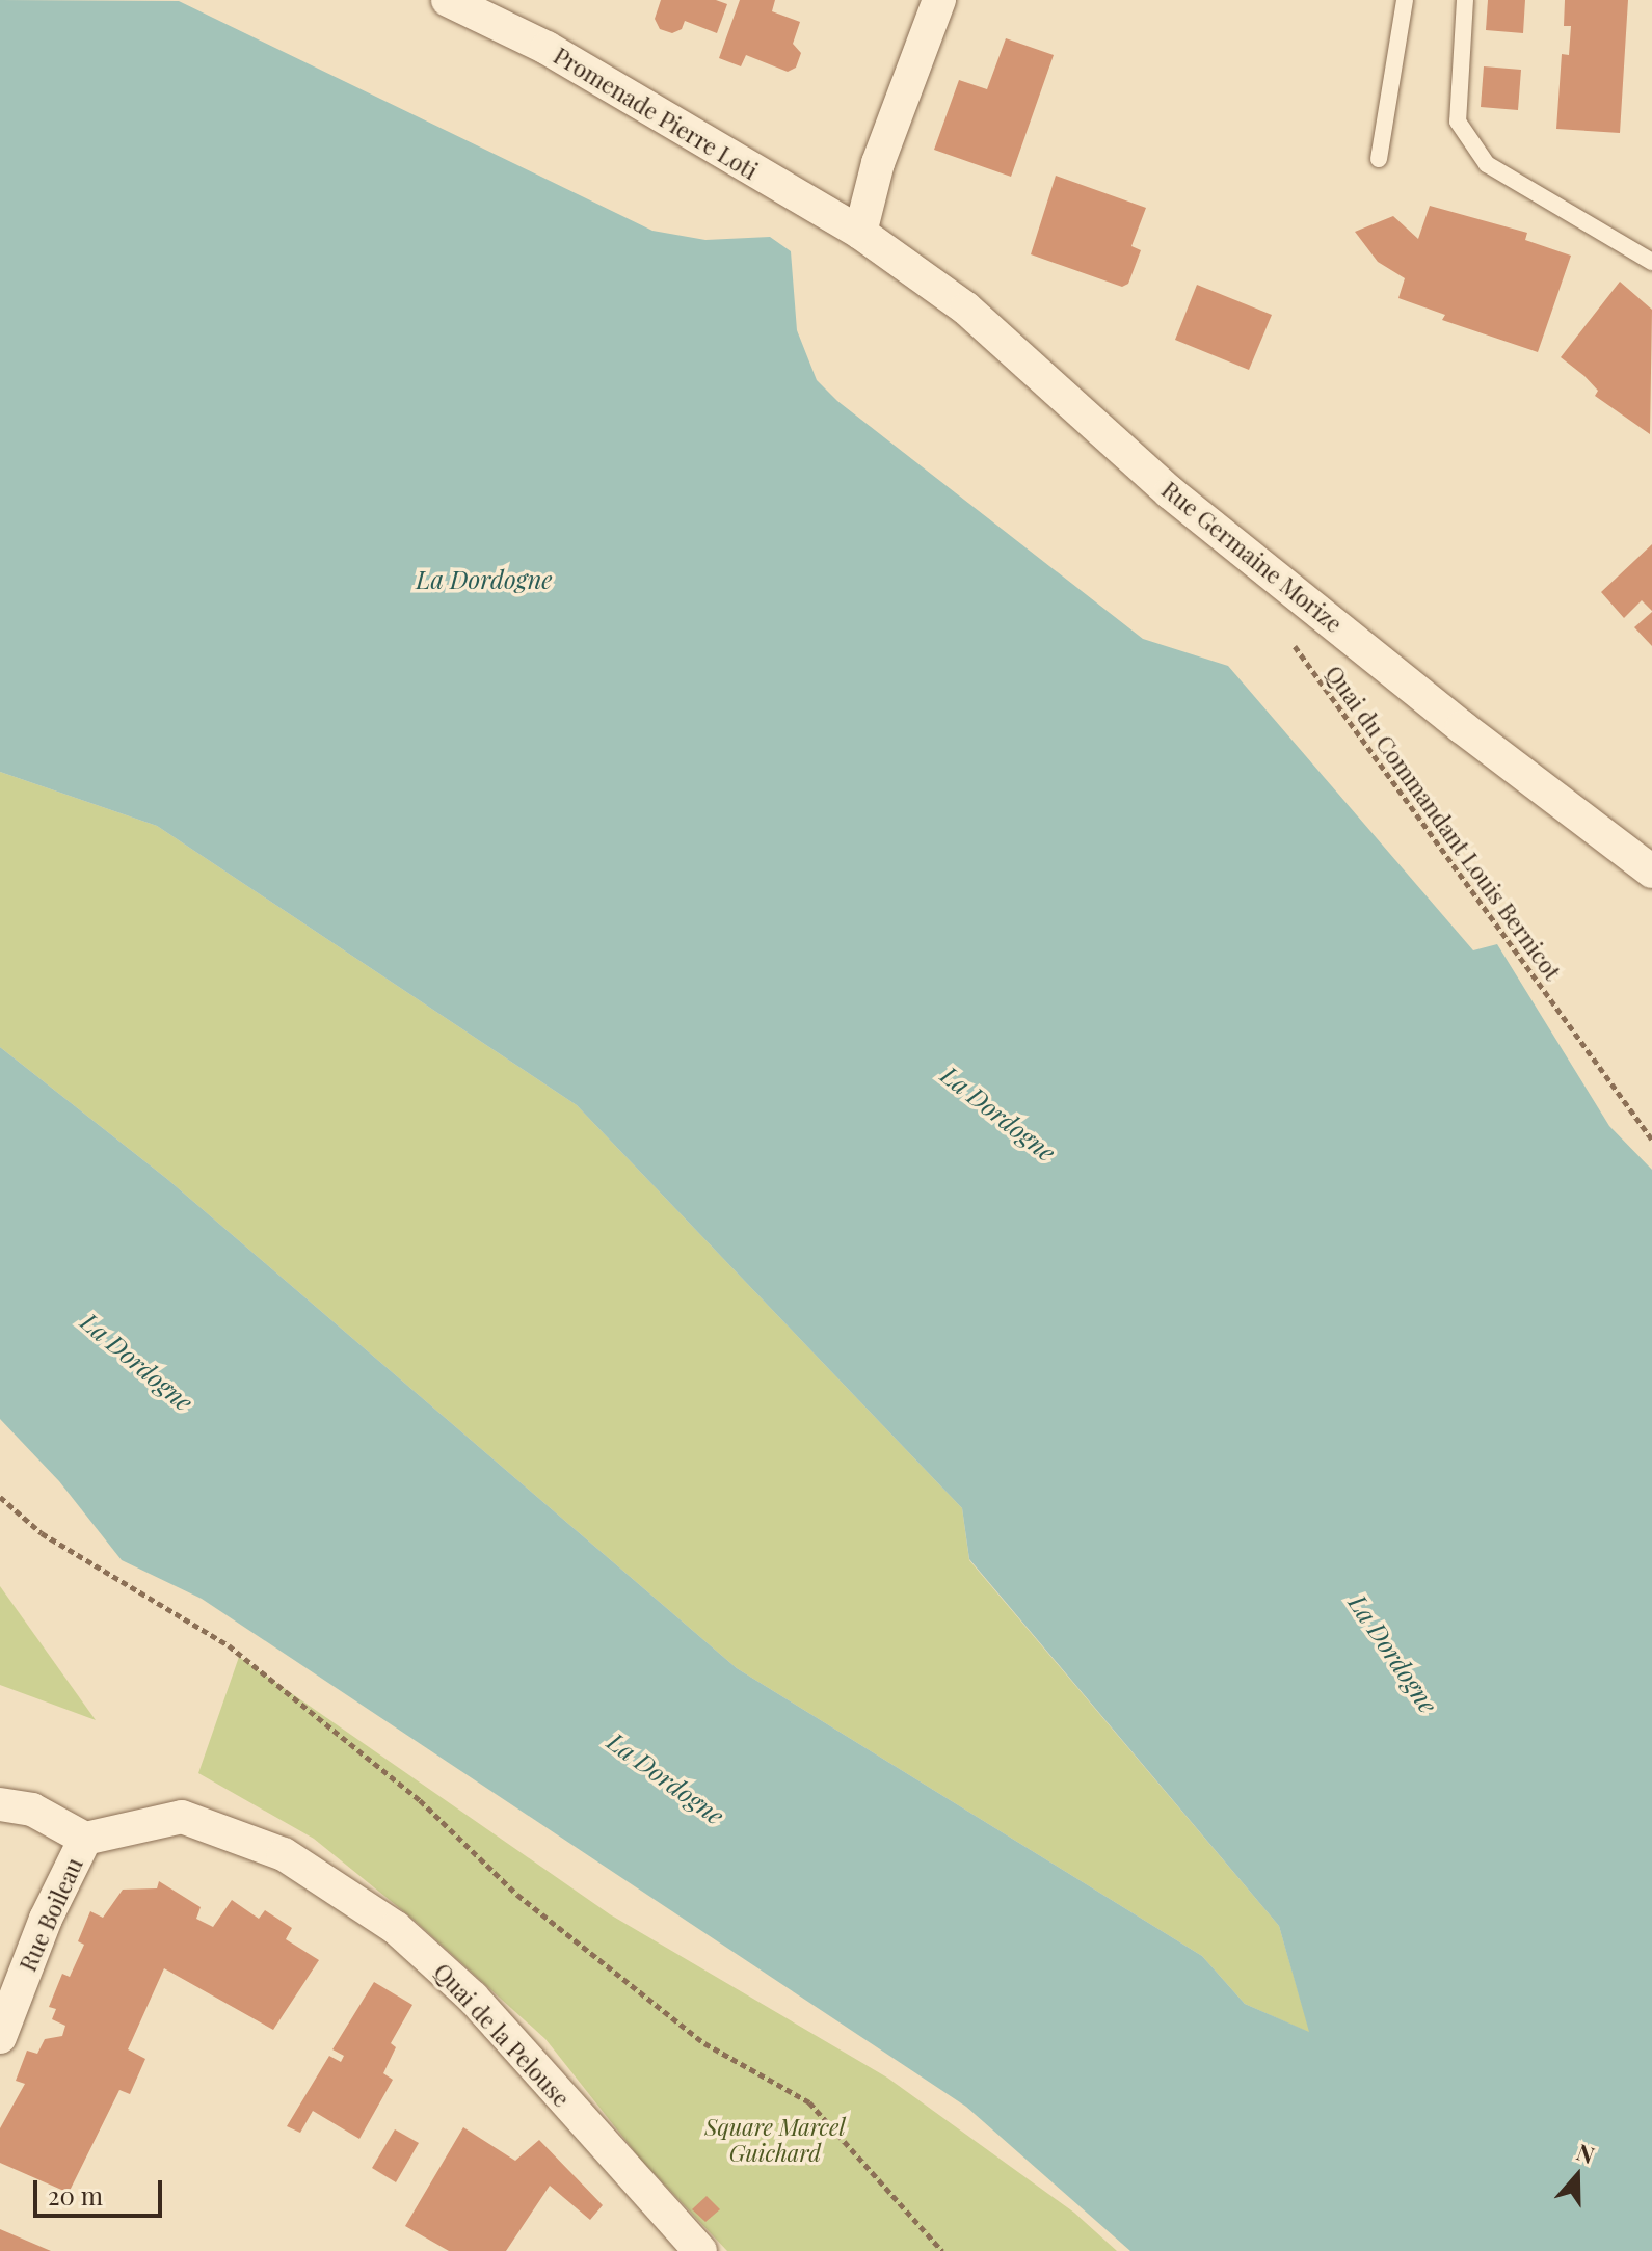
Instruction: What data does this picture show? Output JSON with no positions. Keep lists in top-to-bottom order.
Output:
{
  "streets": {
    "street": [
      "Promenade Pierre Loti",
      "Rue Germaine Morize",
      "Rue Boileau",
      "Quai de la Pelouse"
    ],
    "path": ["Quai du Commandant Louis Bernicot"]
  },
  "crossings": [
    ["Promenade Pierre Loti", "Rue Germaine Morize"],
    ["Rue Boileau", "Quai de la Pelouse"]
  ],
  "water": ["La Dordogne"],
  "parks": ["Square Marcel Guichard"],
  "scale_bar": "20 m",
  "north": "top"
}
